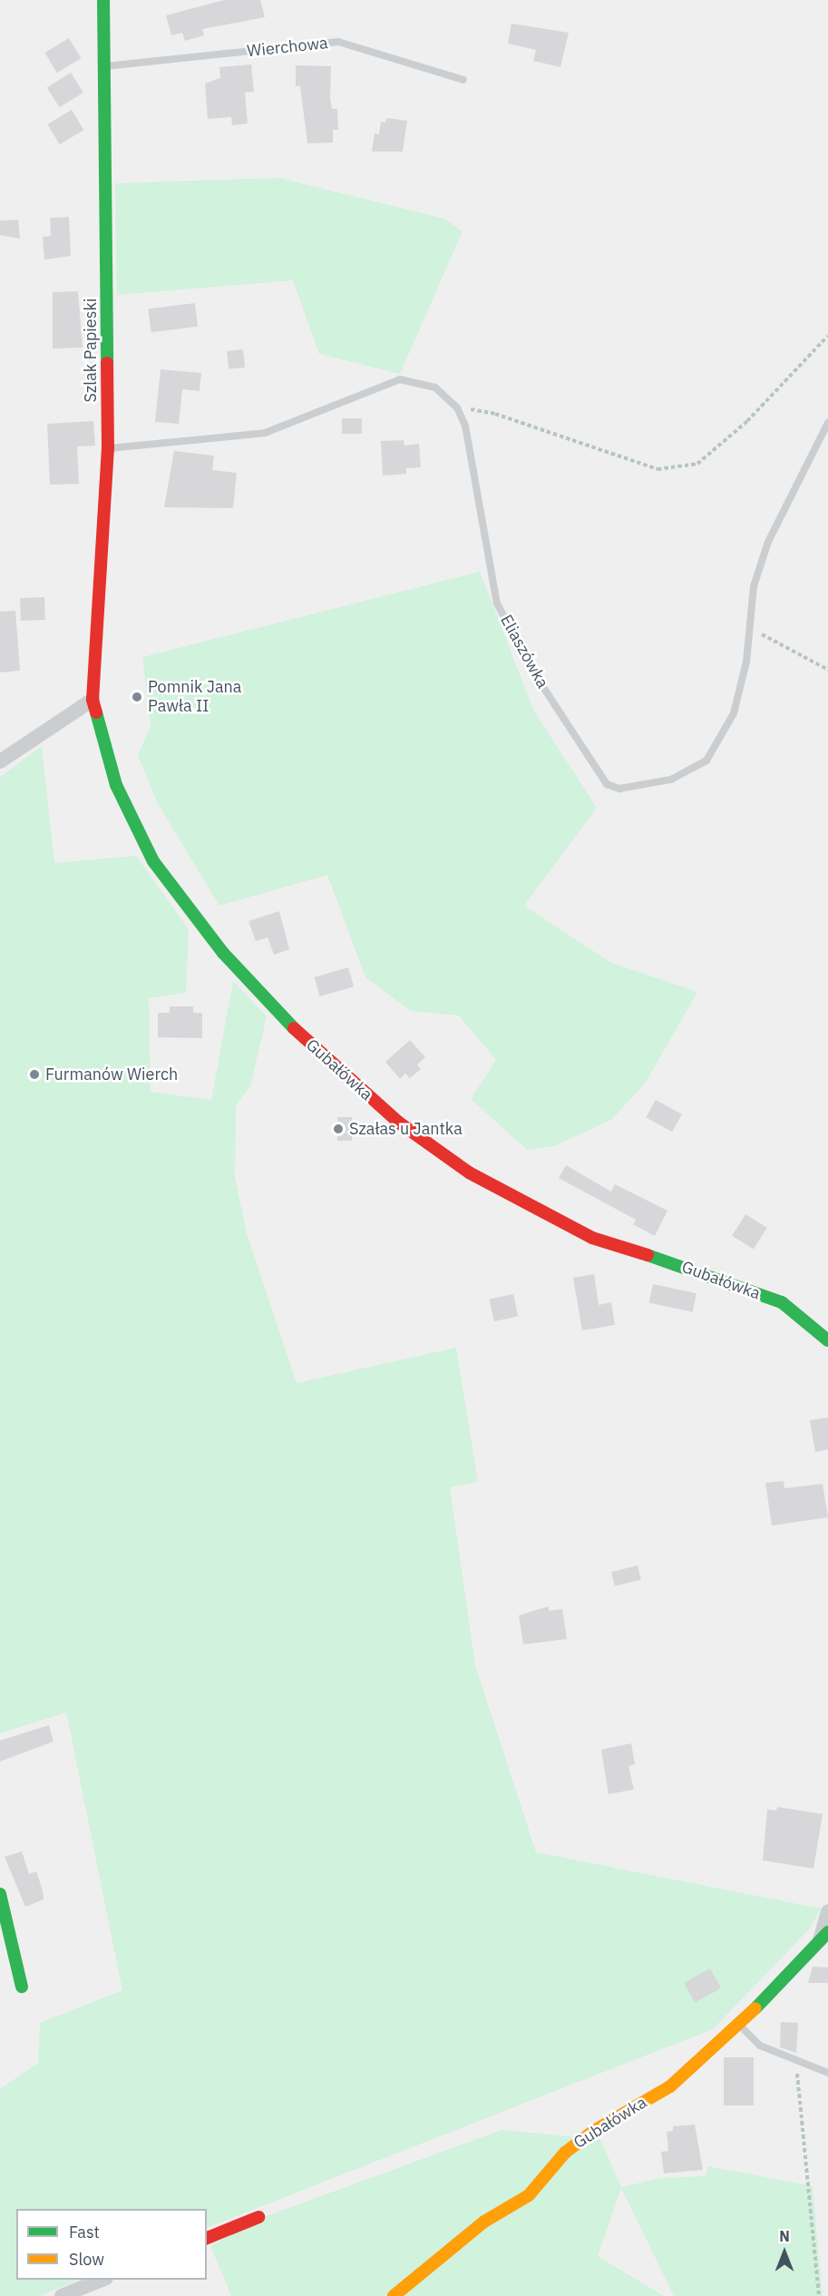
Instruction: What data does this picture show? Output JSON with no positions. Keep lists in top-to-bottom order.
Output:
{
  "streets": {
    "street": ["Szlak Papieski", "Gubałówka"],
    "lane": ["Wierchowa", "Eliaszówka"]
  },
  "crossings": [
    ["Wierchowa", "Szlak Papieski"],
    ["Szlak Papieski", "Eliaszówka"],
    ["Szlak Papieski", "Gubałówka"]
  ],
  "places": ["Pomnik Jana Pawła II", "Furmanów Wierch", "Szałas u Jantka"],
  "legend": ["Fast", "Slow"],
  "north": "top"
}
